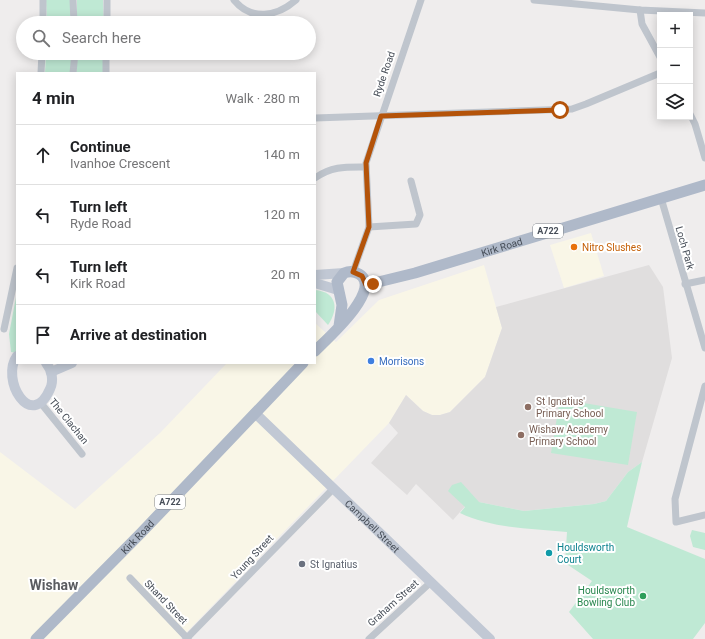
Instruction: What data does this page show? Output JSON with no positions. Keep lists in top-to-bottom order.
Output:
{
  "streets": {
    "main road": ["A722", "Kirk Road"],
    "street": [
      "Ryde Road",
      "Loch Park",
      "The Clachan",
      "Campbell Street",
      "Young Street",
      "Shand Street",
      "Graham Street"
    ]
  },
  "crossings": [
    ["Ryde Road", "Kirk Road"],
    ["Kirk Road", "Loch Park"],
    ["Kirk Road", "Campbell Street"],
    ["Campbell Street", "Young Street"],
    ["Campbell Street", "Graham Street"],
    ["Young Street", "Shand Street"]
  ],
  "districts": ["Wishaw"],
  "places": [
    "Nitro Slushes",
    "Morrisons",
    "St Ignatius' Primary School",
    "Wishaw Academy Primary School",
    "Houldsworth Court",
    "St Ignatius",
    "Houldsworth Bowling Club"
  ],
  "page": {
    "map_buttons": ["+", "−"],
    "search": "Search here",
    "heading": ["4 min", "Walk · 280 m"],
    "list": [
      ["Continue", "Ivanhoe Crescent", "140 m"],
      ["Turn left", "Ryde Road", "120 m"],
      ["Turn left", "Kirk Road", "20 m"],
      "Arrive at destination"
    ]
  }
}
